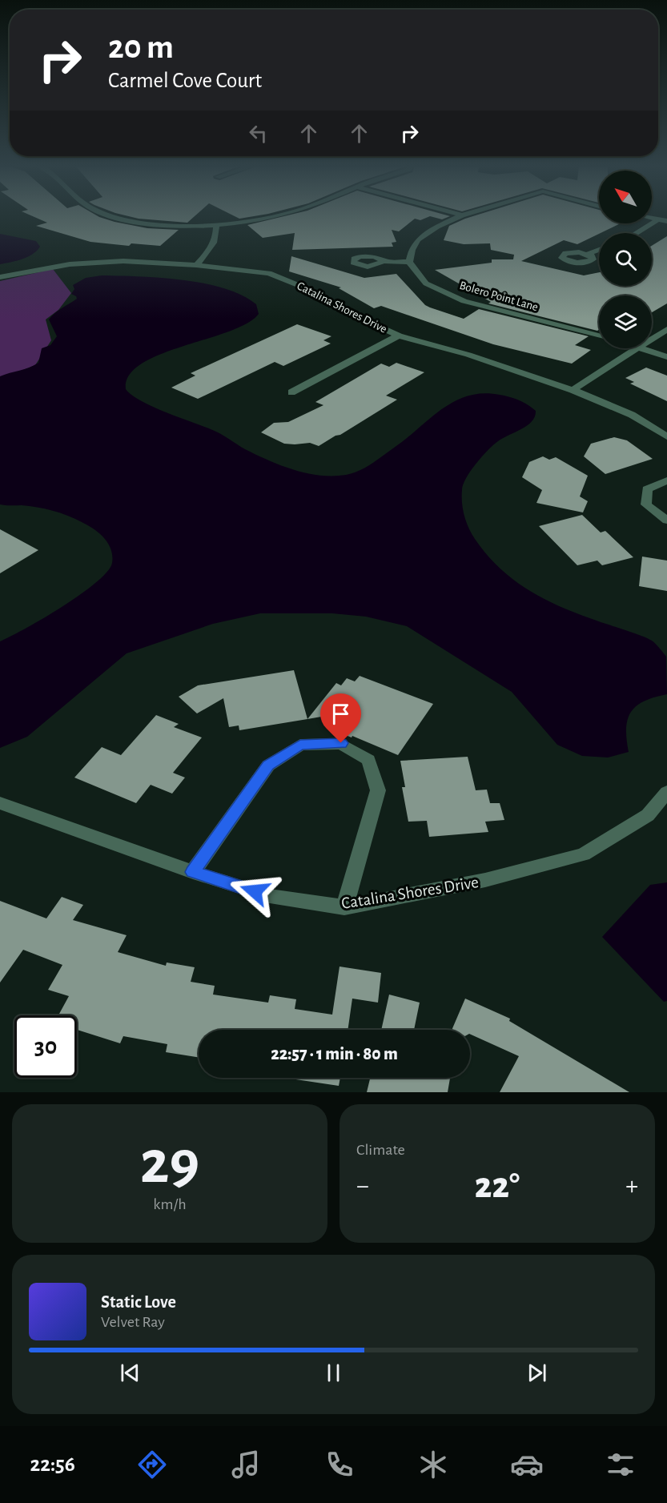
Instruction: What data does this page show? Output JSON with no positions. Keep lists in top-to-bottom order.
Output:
{
  "streets": {
    "street": ["Bolero Point Lane", "Catalina Shores Drive"]
  },
  "north": "top left",
  "page": {
    "turn": ["20 m", "Carmel Cove Court"],
    "limit": "30",
    "trip": "22:57 · 1 min · 80 m",
    "tile": [
      ["29", "km/h"],
      "Climate"
    ],
    "heat": ["−", "22°", "+"],
    "song": ["Static Love", "Velvet Ray"],
    "tabs": "22:56"
  }
}
